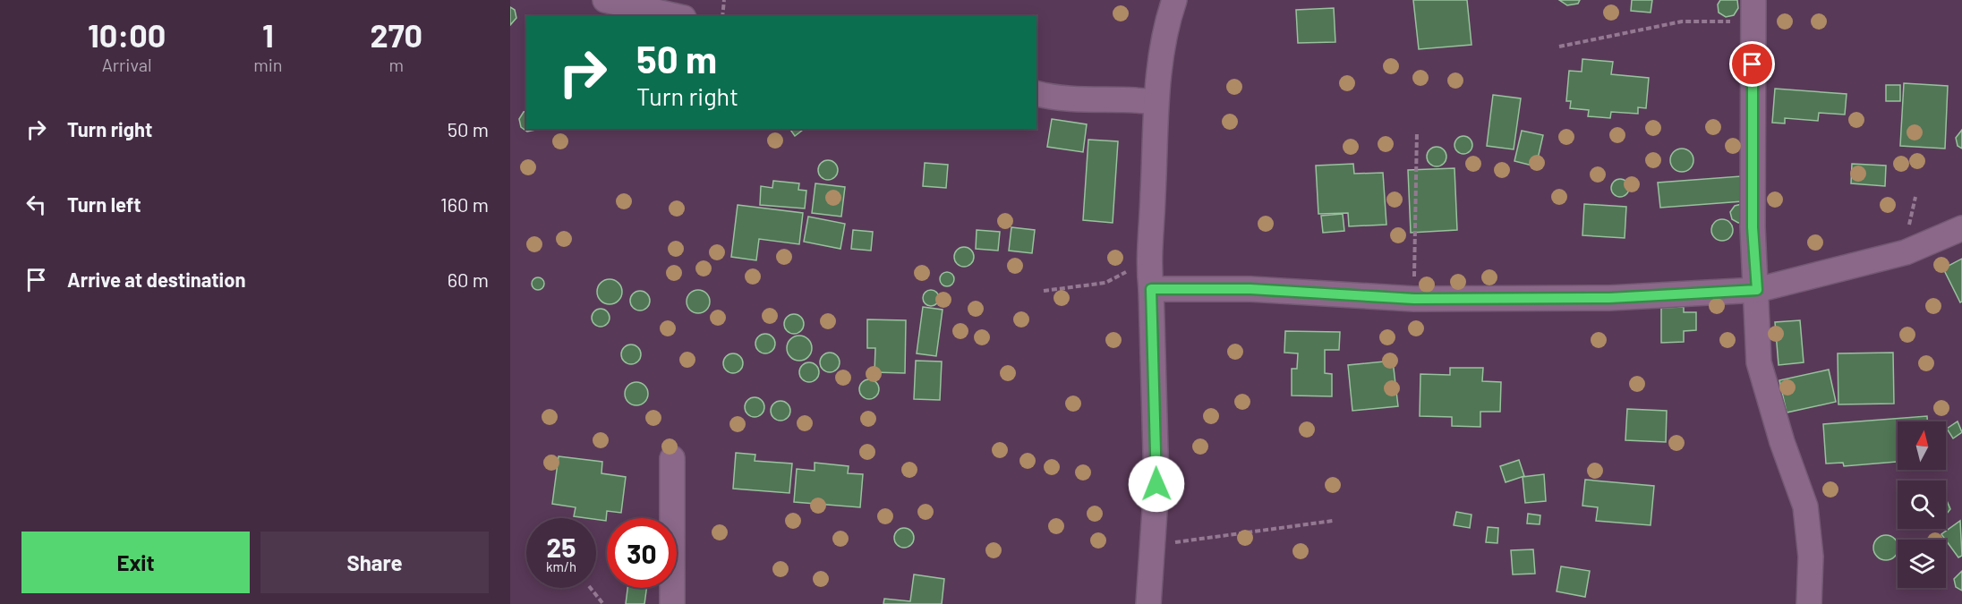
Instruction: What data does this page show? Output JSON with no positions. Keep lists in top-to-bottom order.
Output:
{
  "north": "top",
  "page": {
    "eta": [
      "10:00",
      "Arrival",
      "1",
      "min",
      "270",
      "m"
    ],
    "turn": ["50 m", "Turn right"],
    "list": [
      {
        "name": "Turn right",
        "value": "50 m"
      },
      {
        "name": "Turn left",
        "value": "160 m"
      },
      {
        "name": "Arrive at destination",
        "value": "60 m"
      }
    ],
    "speed": "25 km/h",
    "limit": "30",
    "buttons": ["Exit", "Share"]
  }
}
